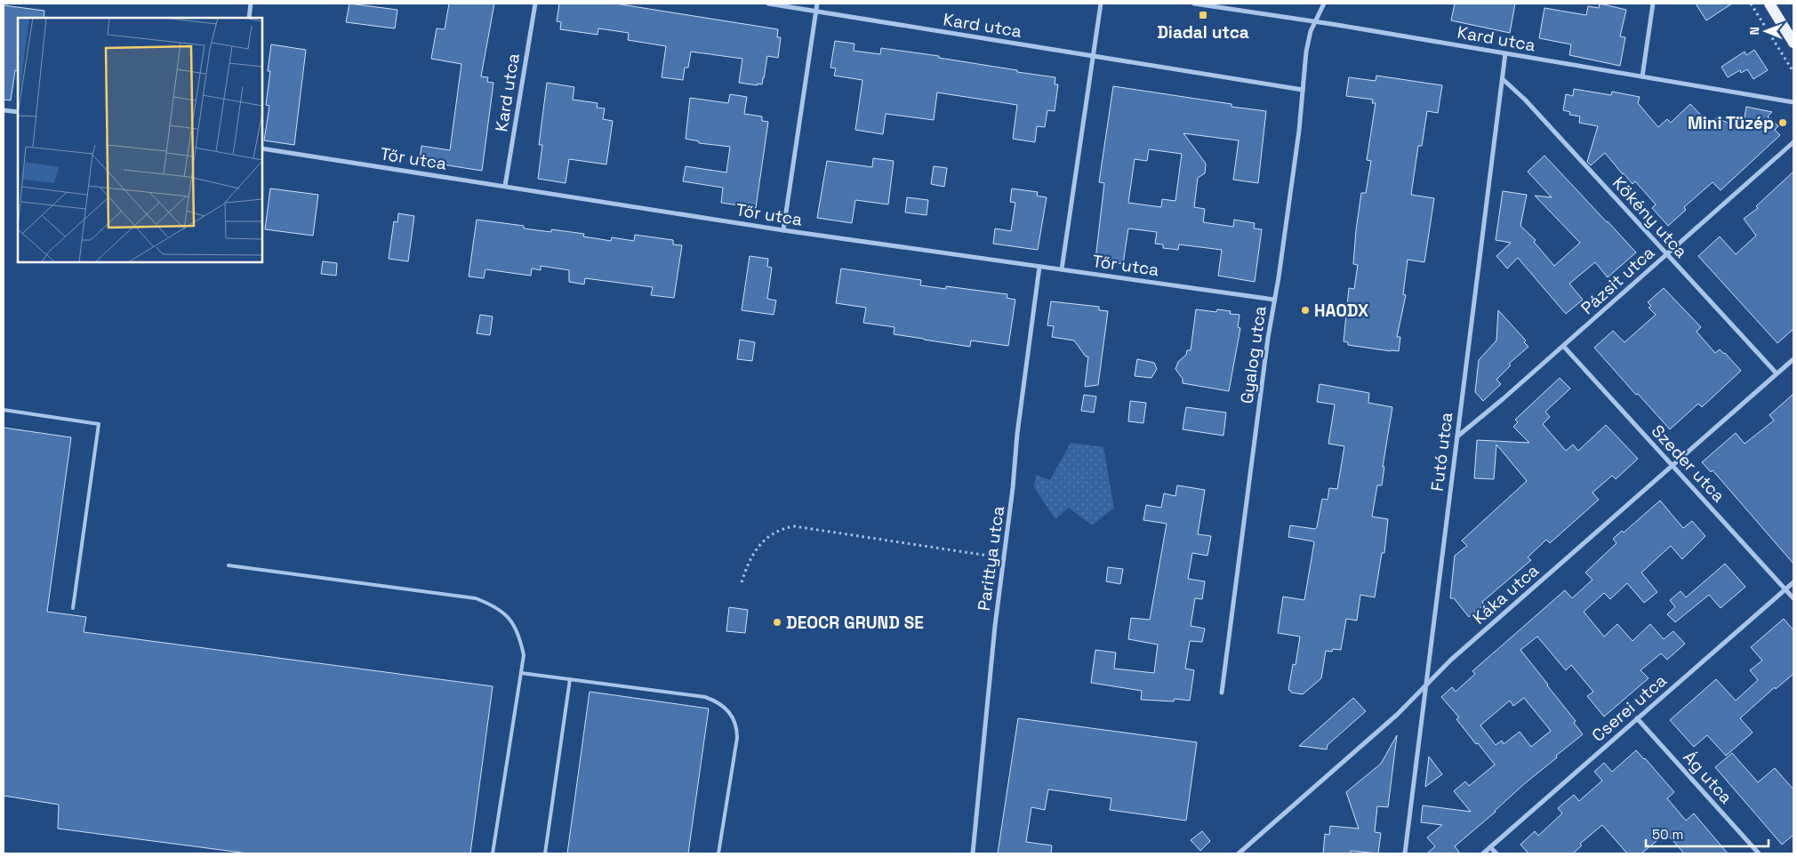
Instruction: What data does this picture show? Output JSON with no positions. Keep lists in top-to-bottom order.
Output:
{
  "streets": {
    "street": [
      "Kard utca",
      "Tőr utca",
      "Kökény utca",
      "Pázsit utca",
      "Gyalog utca",
      "Futó utca",
      "Szeder utca",
      "Parittya utca",
      "Káka utca",
      "Cserei utca",
      "Ág utca"
    ]
  },
  "crossings": [
    ["Kard utca", "Tőr utca"],
    ["Kard utca", "Gyalog utca"],
    ["Kard utca", "Futó utca"],
    ["Tőr utca", "Gyalog utca"],
    ["Tőr utca", "Parittya utca"],
    ["Kökény utca", "Pázsit utca"],
    ["Kökény utca", "Futó utca"],
    ["Kökény utca", "Káka utca"],
    ["Pázsit utca", "Futó utca"],
    ["Pázsit utca", "Szeder utca"],
    ["Futó utca", "Káka utca"],
    ["Szeder utca", "Káka utca"],
    ["Szeder utca", "Cserei utca"],
    ["Cserei utca", "Ág utca"]
  ],
  "places": {
    "transit": ["Diadal utca"],
    "other": ["Mini Tüzép", "HA0DX", "DEOCR GRUND SE"]
  },
  "scale_bar": "50 m",
  "north": "left"
}
